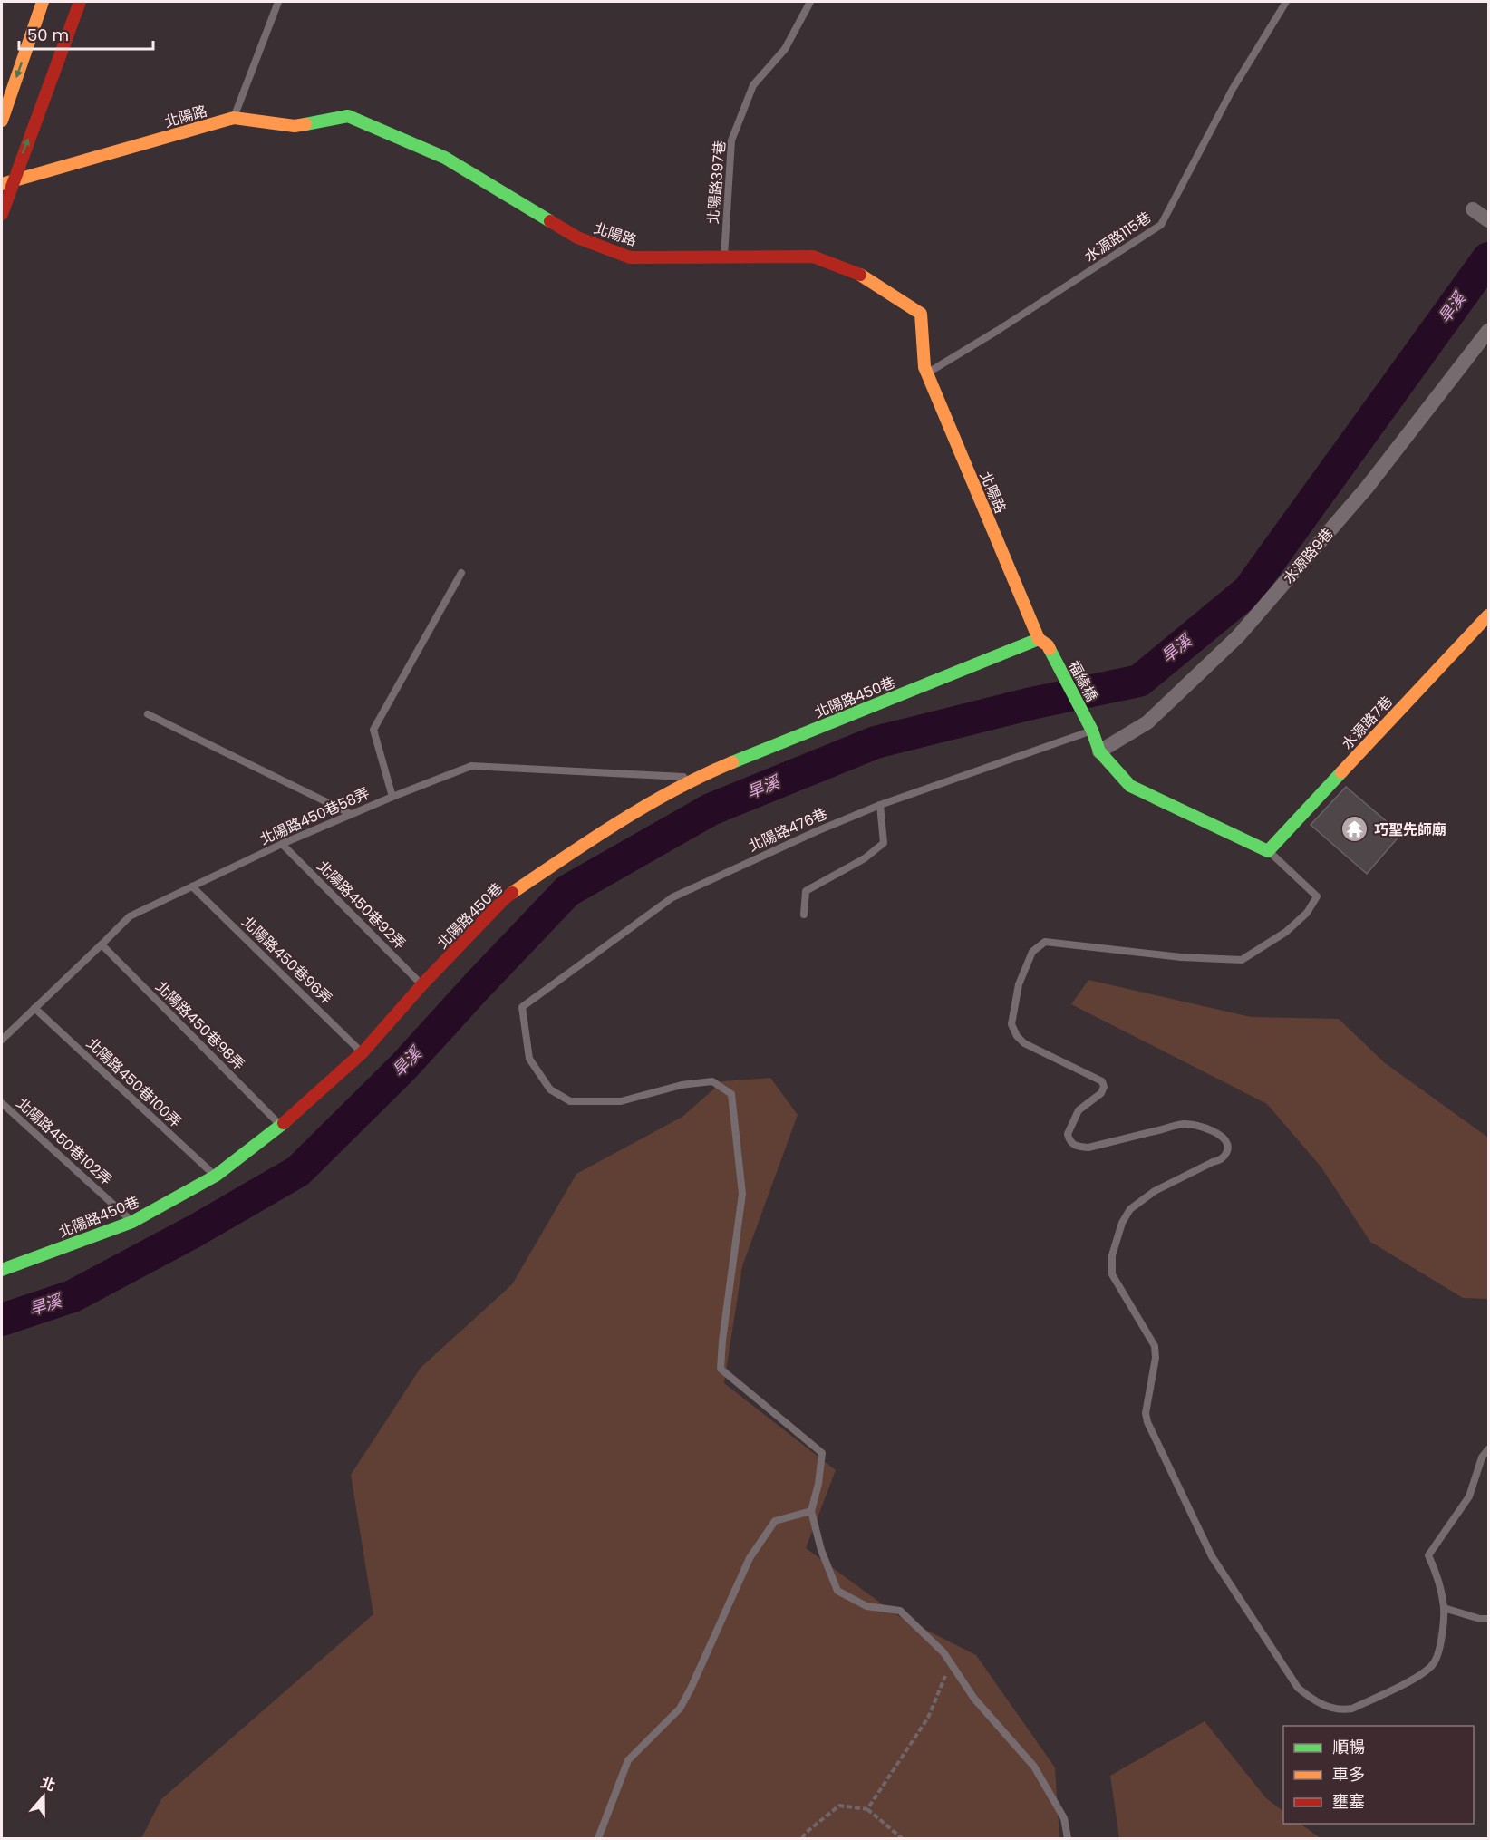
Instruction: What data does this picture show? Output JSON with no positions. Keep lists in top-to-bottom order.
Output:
{
  "streets": {
    "street": [
      "北陽路",
      "水源路9巷",
      "福緣橋",
      "北陽路450巷",
      "水源路7巷"
    ],
    "lane": [
      "北陽路397巷",
      "水源路115巷",
      "北陽路450巷58弄",
      "北陽路476巷",
      "北陽路450巷92弄",
      "北陽路450巷96弄",
      "北陽路450巷98弄",
      "北陽路450巷100弄",
      "北陽路450巷102弄"
    ]
  },
  "crossings": [
    ["北陽路", "北陽路397巷"],
    ["北陽路", "水源路115巷"],
    ["北陽路", "福緣橋"],
    ["北陽路", "北陽路450巷"],
    ["福緣橋", "北陽路450巷"],
    ["福緣橋", "北陽路476巷"],
    ["北陽路450巷", "北陽路450巷58弄"],
    ["北陽路450巷", "北陽路450巷92弄"],
    ["北陽路450巷", "北陽路450巷96弄"],
    ["北陽路450巷", "北陽路450巷98弄"],
    ["北陽路450巷", "北陽路450巷100弄"],
    ["北陽路450巷", "北陽路450巷102弄"],
    ["北陽路450巷58弄", "北陽路450巷92弄"],
    ["北陽路450巷58弄", "北陽路450巷96弄"],
    ["北陽路450巷58弄", "北陽路450巷98弄"],
    ["北陽路450巷58弄", "北陽路450巷100弄"]
  ],
  "water": ["旱溪"],
  "places": {
    "temple": ["巧聖先師廟"]
  },
  "legend": ["順暢", "車多", "壅塞"],
  "scale_bar": "50 m",
  "north": "top"
}
